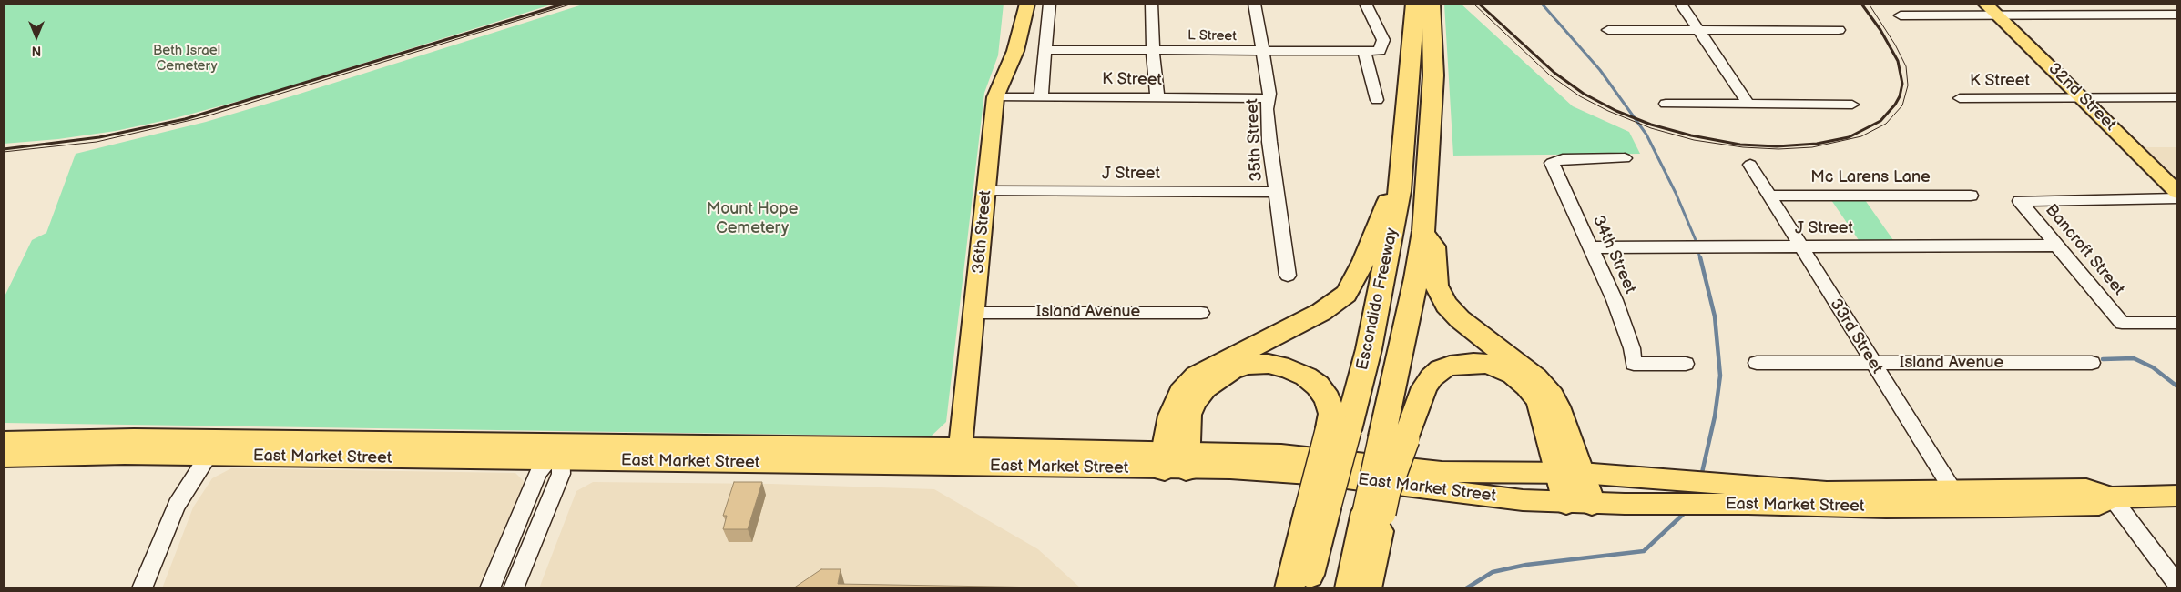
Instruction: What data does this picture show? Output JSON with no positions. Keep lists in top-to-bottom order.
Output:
{
  "streets": {
    "highway": ["Escondido Freeway"],
    "main road": ["32nd Street", "36th Street", "East Market Street"],
    "street": [
      "L Street",
      "K Street",
      "35th Street",
      "J Street",
      "Mc Larens Lane",
      "Bancroft Street",
      "34th Street",
      "Island Avenue",
      "33rd Street"
    ]
  },
  "crossings": [
    ["L Street", "35th Street"],
    ["K Street", "32nd Street"],
    ["K Street", "35th Street"],
    ["K Street", "36th Street"],
    ["35th Street", "J Street"],
    ["J Street", "36th Street"],
    ["J Street", "Bancroft Street"],
    ["J Street", "34th Street"],
    ["J Street", "33rd Street"],
    ["Mc Larens Lane", "33rd Street"],
    ["36th Street", "Island Avenue"],
    ["36th Street", "East Market Street"],
    ["Island Avenue", "33rd Street"],
    ["33rd Street", "East Market Street"]
  ],
  "parks": ["Beth Israel Cemetery", "Mount Hope Cemetery"],
  "north": "bottom"
}
